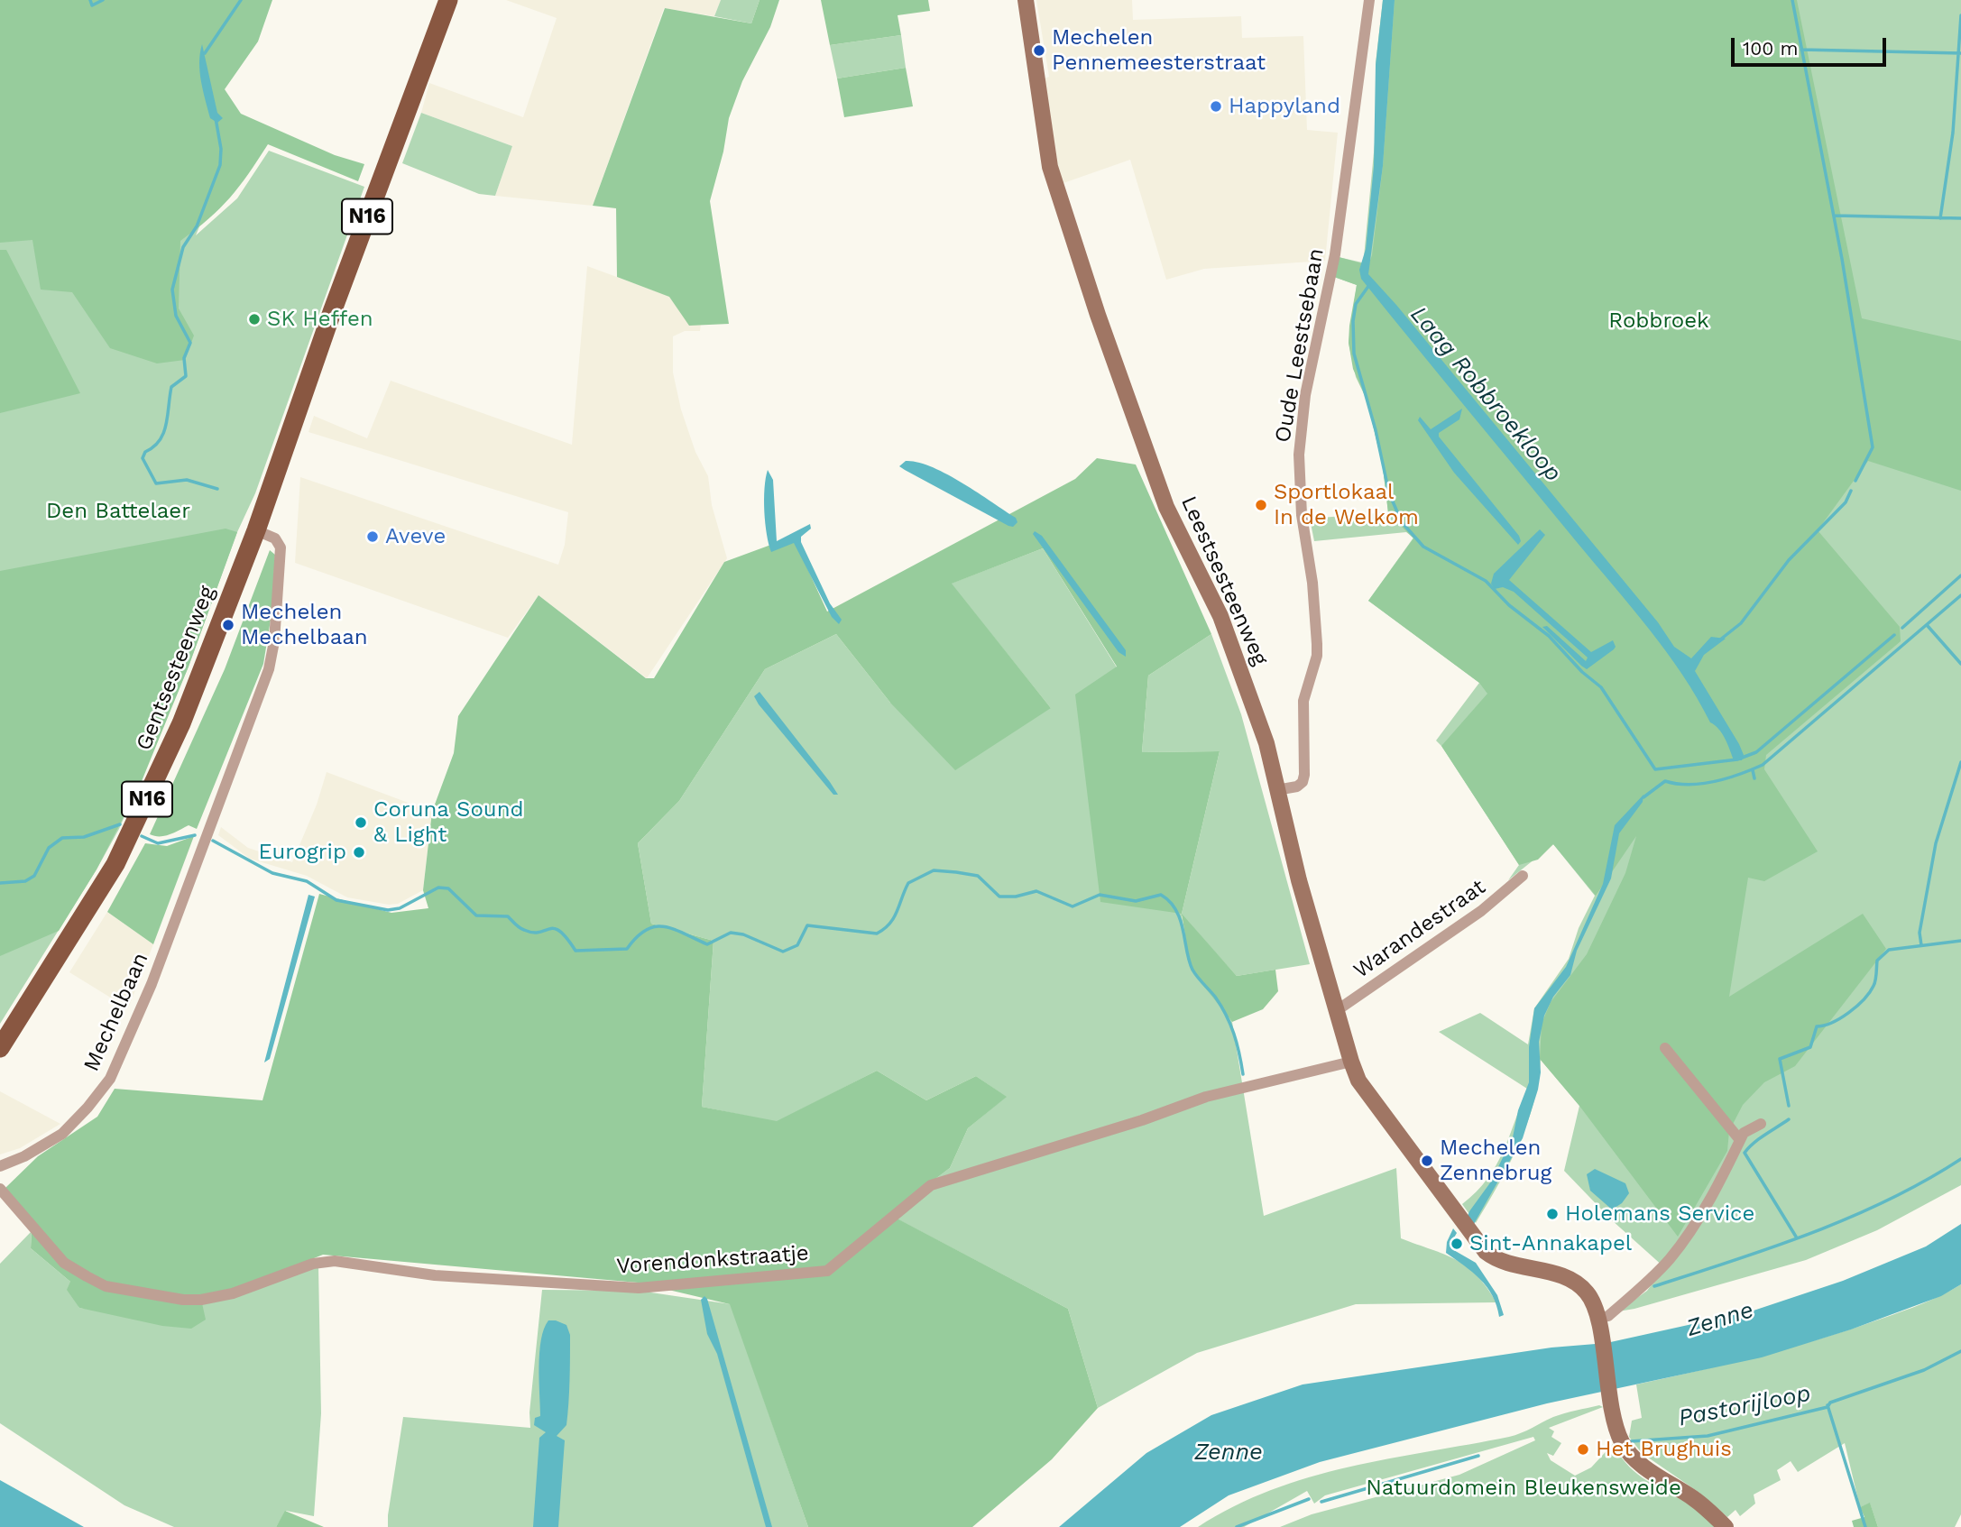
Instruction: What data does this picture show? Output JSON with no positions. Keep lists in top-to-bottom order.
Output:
{
  "streets": {
    "main road": ["N16", "Gentsesteenweg"],
    "street": [
      "Oude Leestsebaan",
      "Leestsesteenweg",
      "Warandestraat",
      "Mechelbaan",
      "Vorendonkstraatje"
    ]
  },
  "crossings": [
    ["Oude Leestsebaan", "Leestsesteenweg"],
    ["Leestsesteenweg", "Warandestraat"],
    ["Leestsesteenweg", "Vorendonkstraatje"],
    ["Gentsesteenweg", "Mechelbaan"]
  ],
  "water": ["Laag Robbroekloop", "Zenne", "Pastorijloop"],
  "parks": ["Robbroek", "Den Battelaer", "Natuurdomein Bleukensweide"],
  "places": [
    "Mechelen Pennemeesterstraat",
    "Happyland",
    "SK Heffen",
    "Sportlokaal In de Welkom",
    "Aveve",
    "Mechelen Mechelbaan",
    "Coruna Sound & Light",
    "Eurogrip",
    "Mechelen Zennebrug",
    "Holemans Service",
    "Sint-Annakapel",
    "Het Brughuis"
  ],
  "scale_bar": "100 m"
}
